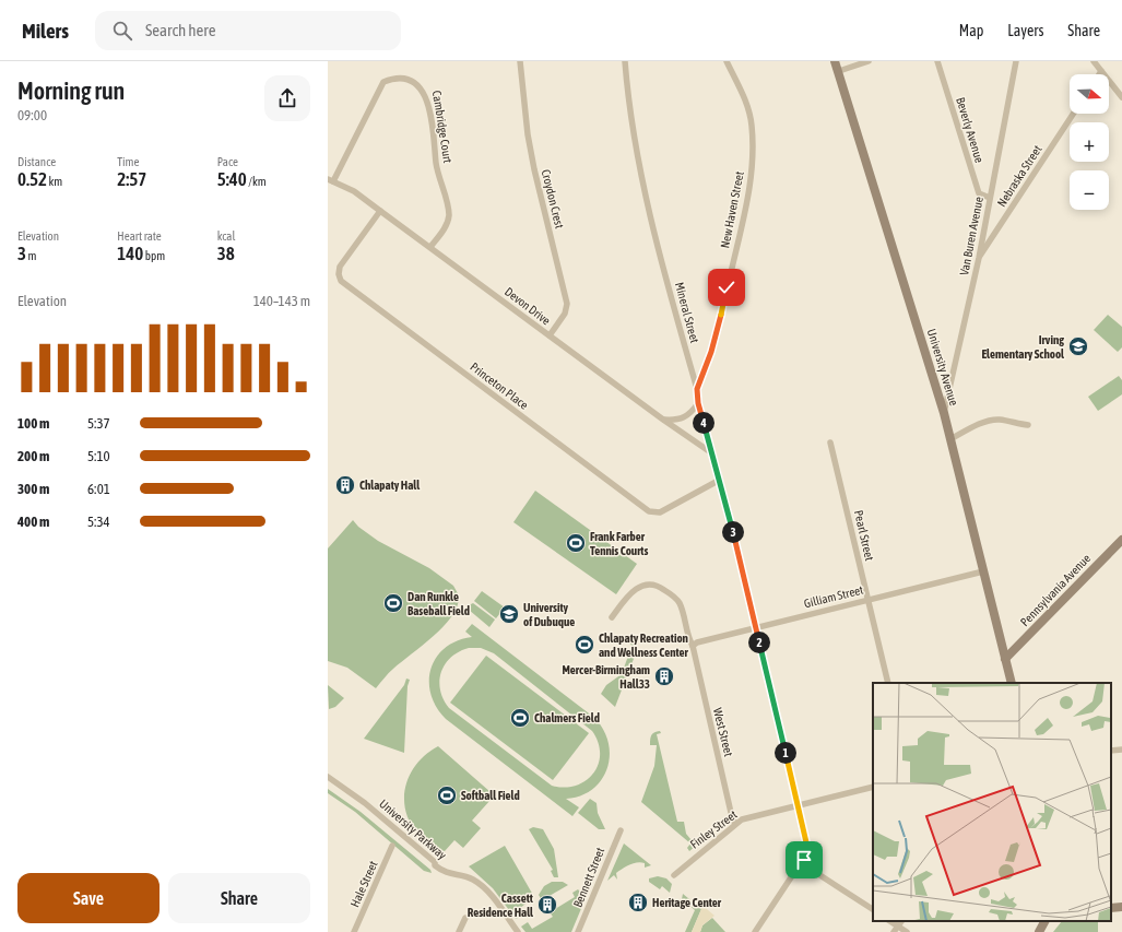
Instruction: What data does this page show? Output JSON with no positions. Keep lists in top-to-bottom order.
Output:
{
  "streets": {
    "main road": ["University Avenue", "Pennsylvania Avenue"],
    "street": [
      "Cambridge Court",
      "Beverly Avenue",
      "Nebraska Street",
      "Croydon Crest",
      "New Haven Street",
      "Van Buren Avenue",
      "Devon Drive",
      "Mineral Street",
      "Princeton Place",
      "Pearl Street",
      "Gilliam Street",
      "West Street",
      "University Parkway",
      "Finley Street",
      "Bennett Street",
      "Hale Street"
    ]
  },
  "crossings": [
    ["Cambridge Court", "Devon Drive"],
    ["Beverly Avenue", "Van Buren Avenue"],
    ["Nebraska Street", "Van Buren Avenue"],
    ["Croydon Crest", "Devon Drive"],
    ["New Haven Street", "Mineral Street"],
    ["Van Buren Avenue", "University Avenue"],
    ["Devon Drive", "Mineral Street"],
    ["Devon Drive", "Princeton Place"],
    ["Mineral Street", "Princeton Place"],
    ["Mineral Street", "Gilliam Street"],
    ["Mineral Street", "Finley Street"],
    ["University Avenue", "Pennsylvania Avenue"],
    ["University Avenue", "Gilliam Street"],
    ["Pearl Street", "Gilliam Street"],
    ["Gilliam Street", "West Street"],
    ["West Street", "Finley Street"]
  ],
  "places": {
    "school or university": ["Irving Elementary School", "University of Dubuque"],
    "building": [
      "Chlapaty Hall",
      "Mercer-Birmingham Hall33",
      "Heritage Center",
      "Cassett Residence Hall"
    ],
    "sports": [
      "Frank Farber Tennis Courts",
      "Dan Runkle Baseball Field",
      "Chlapaty Recreation and Wellness Center",
      "Chalmers Field",
      "Softball Field"
    ]
  },
  "north": "right",
  "page": {
    "header": "Milers",
    "search": "Search here",
    "nav": ["Map", "Layers", "Share"],
    "heading": ["Morning run", "09:00"],
    "map_buttons": ["+", "−"],
    "stats": [
      ["Distance", "0.52 km"],
      ["Time", "2:57"],
      ["Pace", "5:40 /km"],
      ["Elevation", "3 m"],
      ["Heart rate", "140 bpm"],
      ["kcal", "38"]
    ],
    "chart": ["Elevation", "140–143 m"],
    "list": [
      {
        "name": "100 m",
        "note": "5:37"
      },
      {
        "name": "200 m",
        "note": "5:10"
      },
      {
        "name": "300 m",
        "note": "6:01"
      },
      {
        "name": "400 m",
        "note": "5:34"
      }
    ],
    "pins": [
      "4",
      "3",
      "2",
      "1"
    ],
    "buttons": ["Save", "Share"]
  }
}
